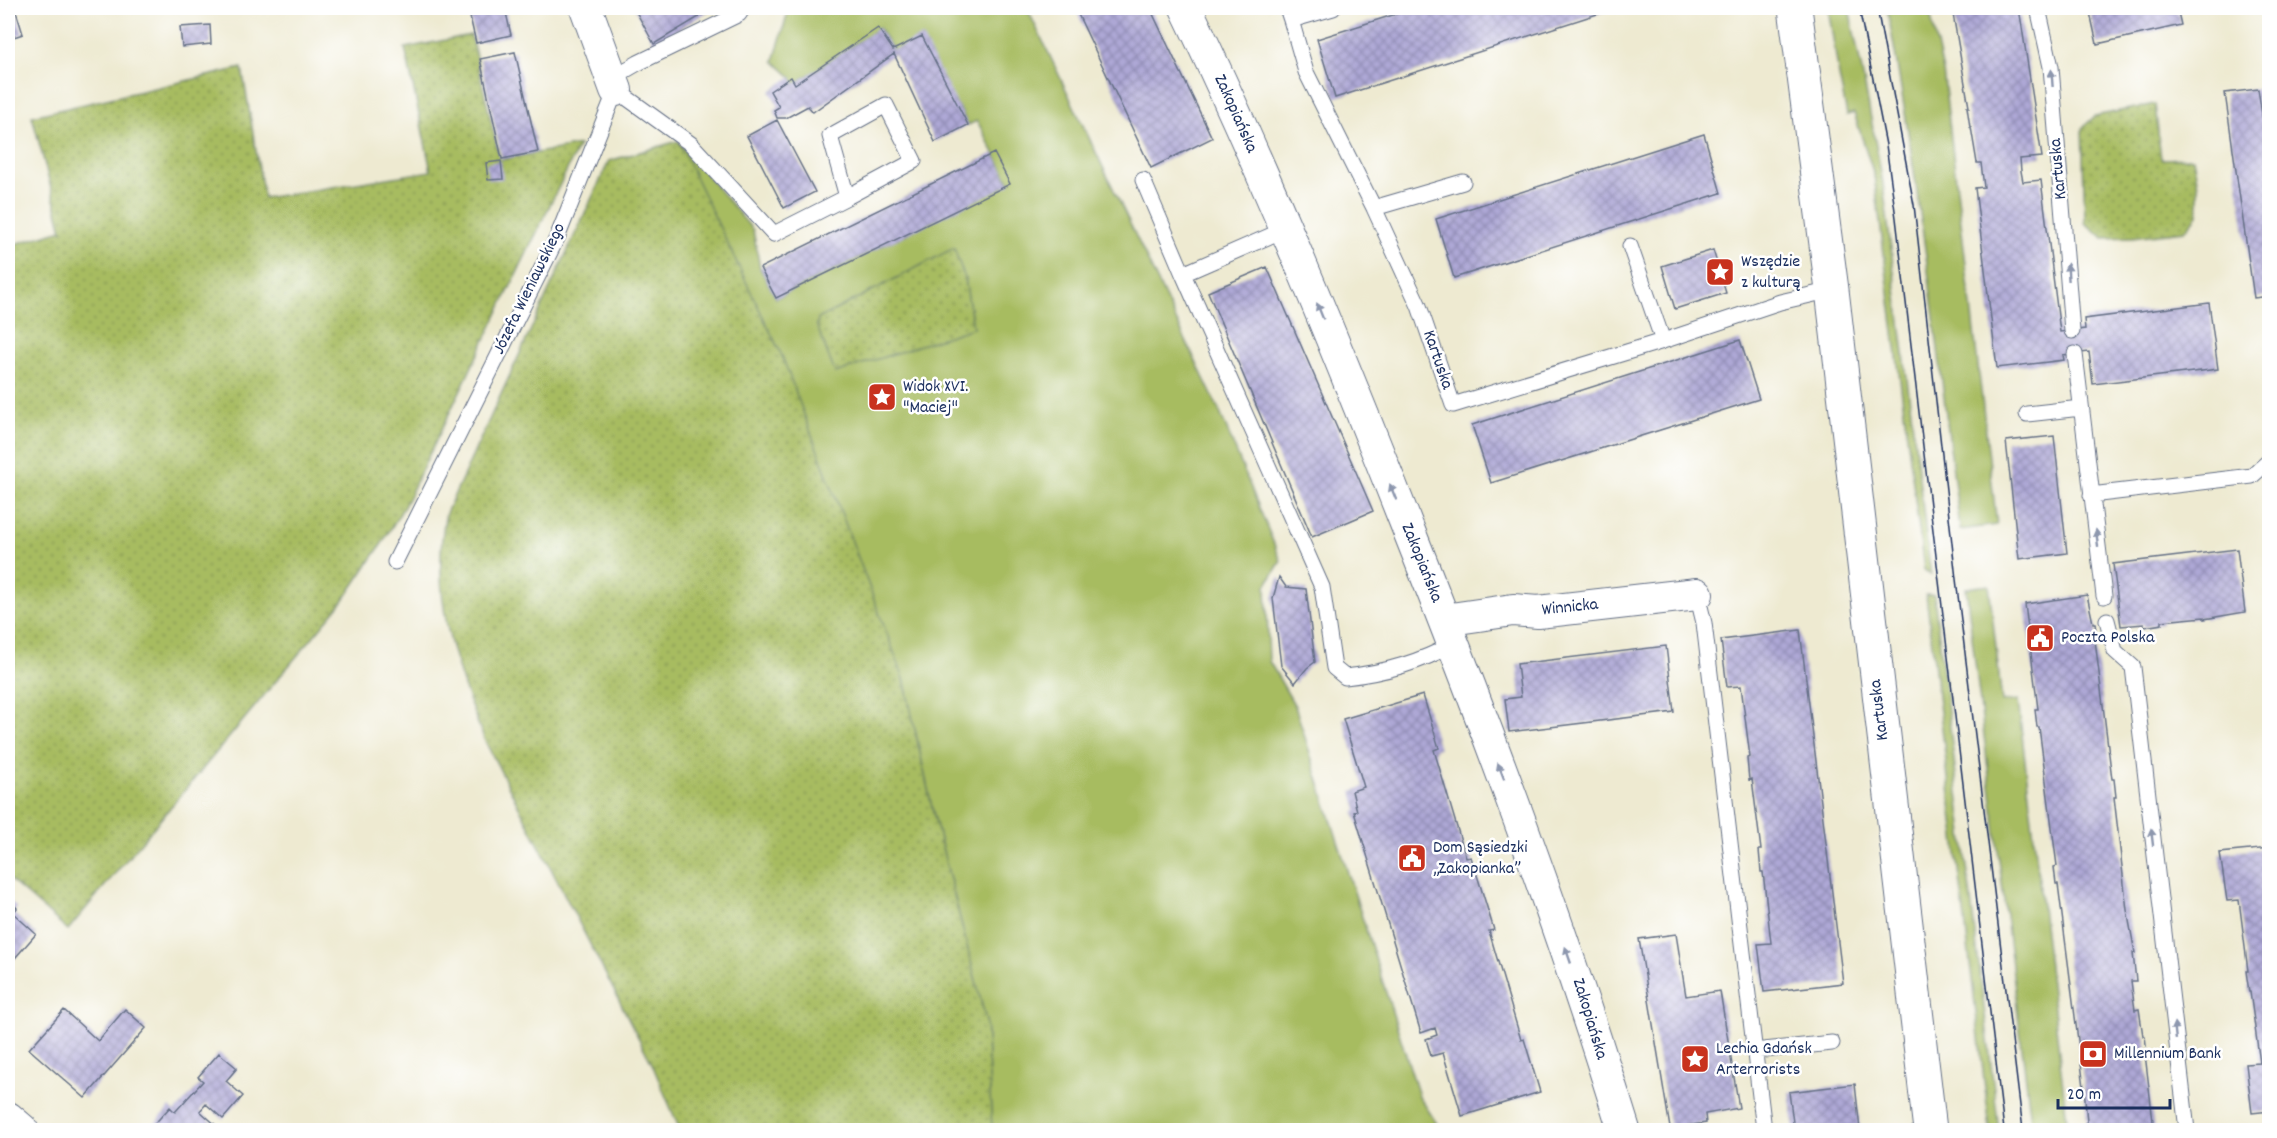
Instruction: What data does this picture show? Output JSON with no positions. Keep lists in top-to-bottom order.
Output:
{
  "streets": {
    "main road": ["Kartuska"],
    "street": ["Zakopiańska", "Winnicka"],
    "lane": ["Józefa Wieniawskiego"]
  },
  "crossings": [
    ["Zakopiańska", "Winnicka"]
  ],
  "one_way": ["Zakopiańska"],
  "places": {
    "place": ["Wszędzie z kulturą", "Widok XVI. \"Maciej\"", "Lechia Gdańsk Arterrorists"],
    "public building": ["Poczta Polska", "Dom Sąsiedzki „Zakopianka”"],
    "bank": ["Millennium Bank"]
  },
  "scale_bar": "20 m"
}
